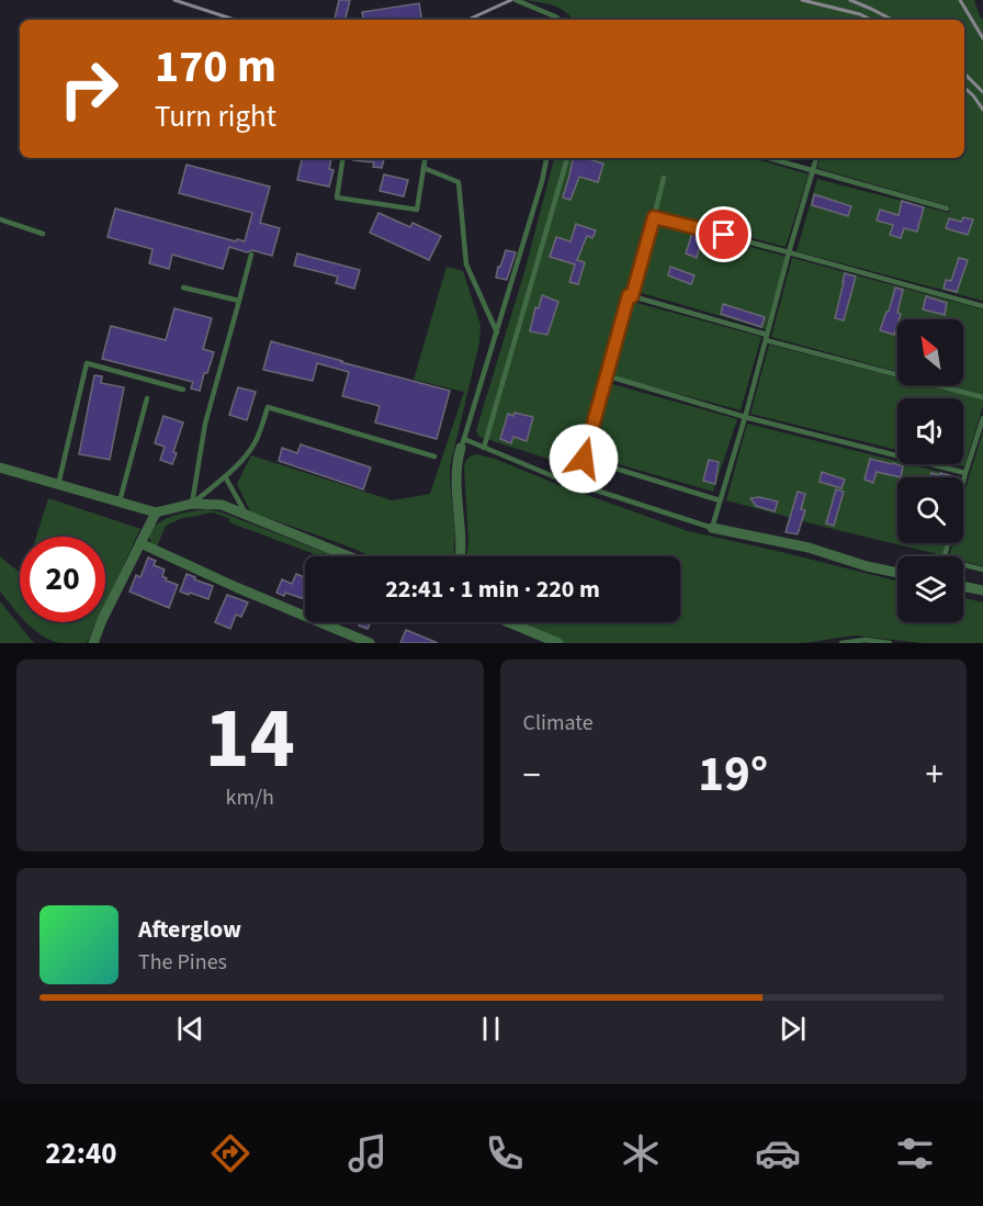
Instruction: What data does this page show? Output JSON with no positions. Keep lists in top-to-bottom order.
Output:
{
  "north": "top left",
  "page": {
    "turn": ["170 m", "Turn right"],
    "limit": "20",
    "trip": "22:41 · 1 min · 220 m",
    "tile": [
      ["14", "km/h"],
      "Climate"
    ],
    "heat": ["−", "19°", "+"],
    "song": ["Afterglow", "The Pines"],
    "tabs": "22:40"
  }
}
